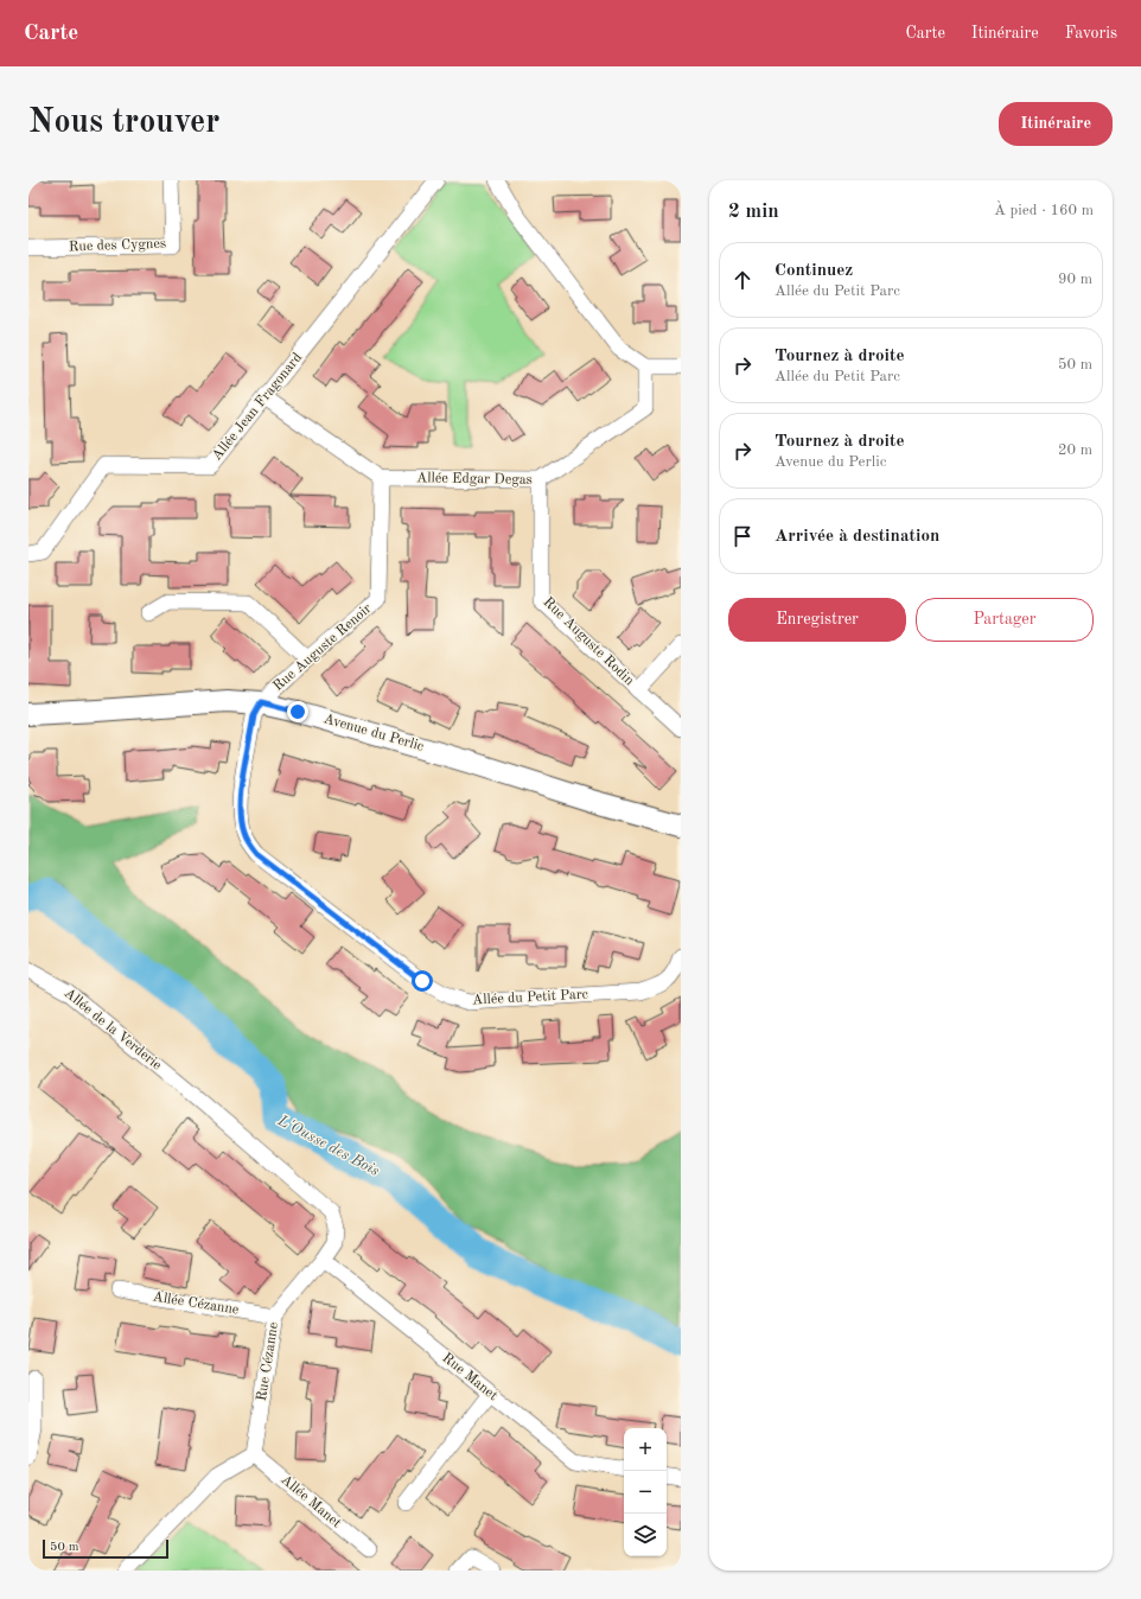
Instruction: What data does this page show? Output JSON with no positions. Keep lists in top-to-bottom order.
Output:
{
  "streets": {
    "street": [
      "Rue des Cygnes",
      "Allée Jean Fragonard",
      "Allée Edgar Degas",
      "Rue Auguste Rodin",
      "Rue Auguste Renoir",
      "Avenue du Perlic",
      "Allée du Petit Parc",
      "Allée de la Verderie",
      "Allée Cézanne",
      "Rue Cézanne",
      "Rue Manet",
      "Allée Manet"
    ]
  },
  "crossings": [
    ["Allée Edgar Degas", "Rue Auguste Rodin"],
    ["Allée Edgar Degas", "Rue Auguste Renoir"],
    ["Rue Auguste Renoir", "Avenue du Perlic"],
    ["Rue Auguste Renoir", "Allée du Petit Parc"],
    ["Avenue du Perlic", "Allée du Petit Parc"],
    ["Allée de la Verderie", "Rue Cézanne"],
    ["Allée Cézanne", "Rue Cézanne"],
    ["Rue Cézanne", "Rue Manet"],
    ["Rue Cézanne", "Allée Manet"]
  ],
  "water": ["L'Ousse des Bois"],
  "scale_bar": "50 m",
  "page": {
    "header": "Carte",
    "nav": ["Carte", "Itinéraire", "Favoris"],
    "buttons": [
      "Itinéraire",
      ["Enregistrer", "Partager"]
    ],
    "title": "Nous trouver",
    "heading": ["2 min", "À pied · 160 m"],
    "list": [
      ["Continuez", "Allée du Petit Parc", "90 m"],
      ["Tournez à droite", "Allée du Petit Parc", "50 m"],
      ["Tournez à droite", "Avenue du Perlic", "20 m"],
      "Arrivée à destination"
    ],
    "map_buttons": ["+", "−"],
    "scale": "50 m"
  }
}
